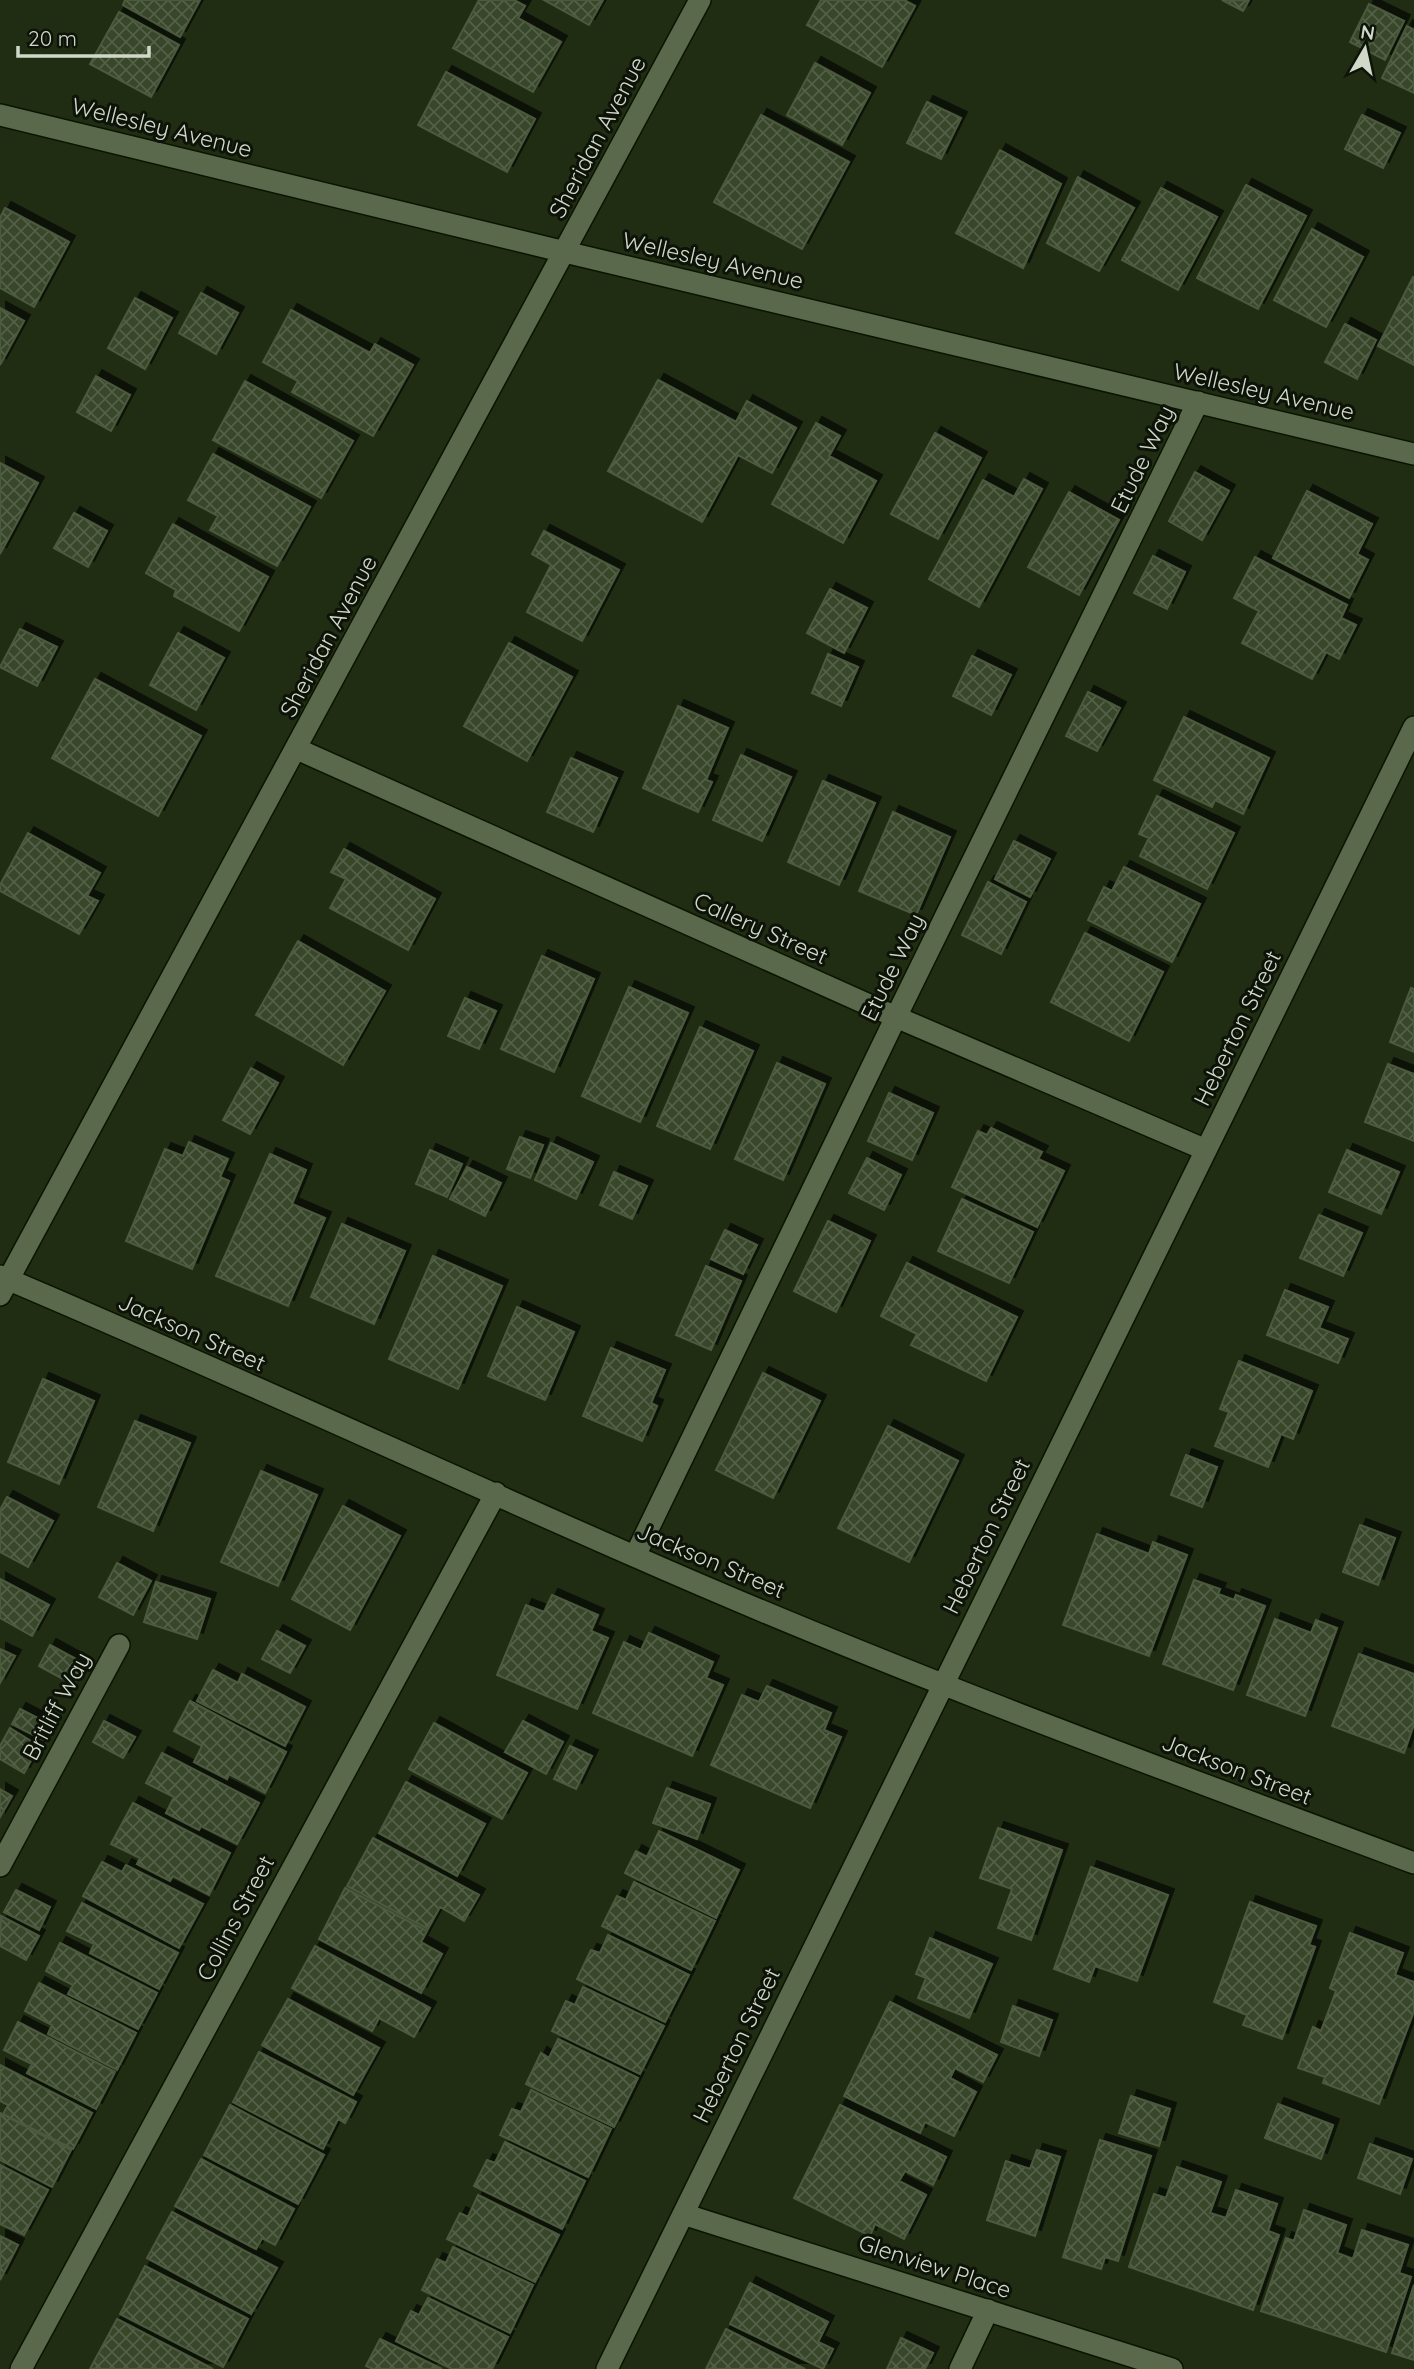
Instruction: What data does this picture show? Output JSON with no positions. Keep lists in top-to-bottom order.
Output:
{
  "streets": {
    "street": [
      "Wellesley Avenue",
      "Sheridan Avenue",
      "Etude Way",
      "Callery Street",
      "Heberton Street",
      "Jackson Street",
      "Britliff Way",
      "Collins Street",
      "Glenview Place"
    ]
  },
  "crossings": [
    ["Wellesley Avenue", "Sheridan Avenue"],
    ["Wellesley Avenue", "Etude Way"],
    ["Sheridan Avenue", "Callery Street"],
    ["Sheridan Avenue", "Jackson Street"],
    ["Etude Way", "Callery Street"],
    ["Etude Way", "Jackson Street"],
    ["Callery Street", "Heberton Street"],
    ["Heberton Street", "Jackson Street"],
    ["Heberton Street", "Glenview Place"],
    ["Jackson Street", "Collins Street"]
  ],
  "scale_bar": "20 m",
  "north": "top"
}
